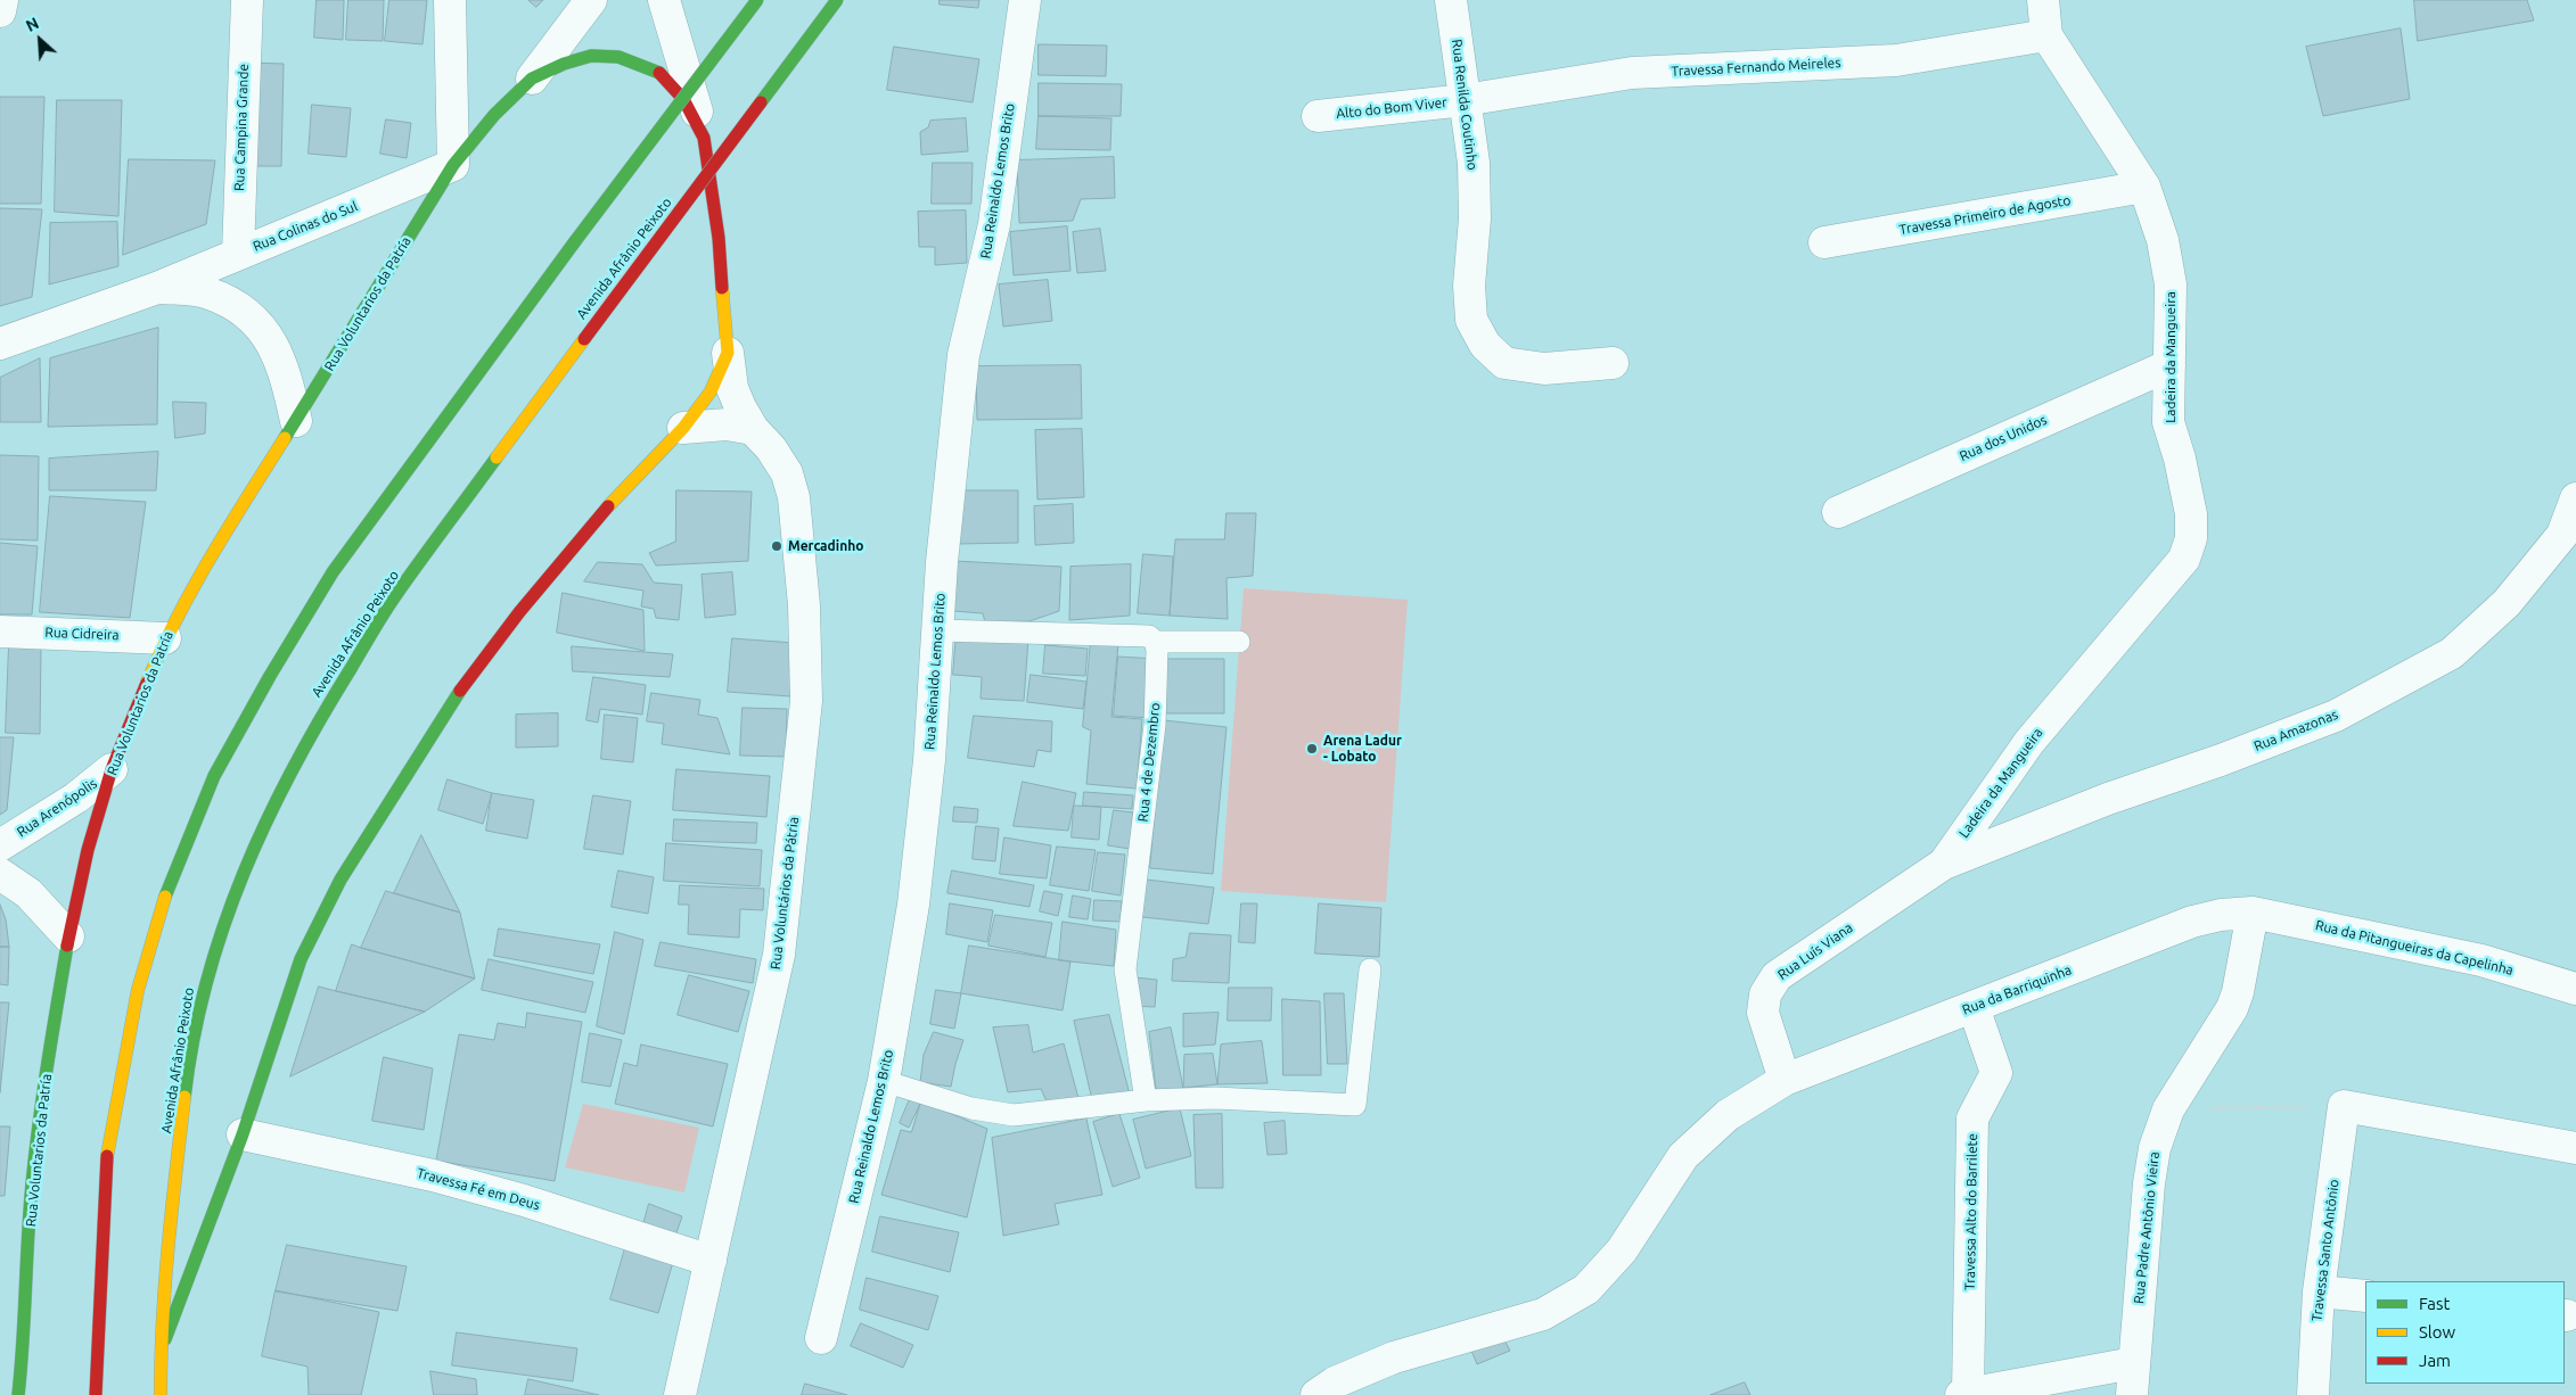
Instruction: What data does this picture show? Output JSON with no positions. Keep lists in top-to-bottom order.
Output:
{
  "streets": {
    "main road": ["Avenida Afrânio Peixoto", "Rua Voluntarios da Patría"],
    "street": [
      "Travessa Fernando Meireles",
      "Rua Renilda Coutinho",
      "Alto do Bom Viver",
      "Rua Campina Grande",
      "Rua Reinaldo Lemos Brito",
      "Travessa Primeiro de Agosto",
      "Rua Colinas do Sul",
      "Ladeira da Mangueira",
      "Rua dos Unidos",
      "Rua Cidreira",
      "Rua Amazonas",
      "Rua Arenópolis",
      "Rua Voluntários da Pátria",
      "Rua da Pitangueiras da Capelinha",
      "Rua Luís Viana",
      "Rua da Barriquinha",
      "Travessa Fé em Deus",
      "Travessa Alto do Barrilete",
      "Rua Padre Antônio Vieira",
      "Travessa Santo Antônio"
    ],
    "lane": ["Rua 4 de Dezembro"]
  },
  "crossings": [
    ["Travessa Fernando Meireles", "Rua Renilda Coutinho"],
    ["Travessa Fernando Meireles", "Alto do Bom Viver"],
    ["Travessa Fernando Meireles", "Ladeira da Mangueira"],
    ["Rua Renilda Coutinho", "Alto do Bom Viver"],
    ["Rua Campina Grande", "Rua Colinas do Sul"],
    ["Travessa Primeiro de Agosto", "Ladeira da Mangueira"],
    ["Rua Colinas do Sul", "Rua Voluntarios da Patría"],
    ["Avenida Afrânio Peixoto", "Rua Voluntarios da Patría"],
    ["Rua Voluntarios da Patría", "Rua Cidreira"],
    ["Rua Voluntarios da Patría", "Rua Arenópolis"],
    ["Rua Voluntarios da Patría", "Rua Voluntários da Pátria"],
    ["Rua Voluntarios da Patría", "Travessa Fé em Deus"],
    ["Ladeira da Mangueira", "Rua dos Unidos"],
    ["Ladeira da Mangueira", "Rua Amazonas"],
    ["Ladeira da Mangueira", "Rua Luís Viana"],
    ["Rua Amazonas", "Rua Luís Viana"],
    ["Rua Voluntários da Pátria", "Travessa Fé em Deus"],
    ["Rua da Pitangueiras da Capelinha", "Rua da Barriquinha"],
    ["Rua da Pitangueiras da Capelinha", "Rua Padre Antônio Vieira"],
    ["Rua Luís Viana", "Rua da Barriquinha"],
    ["Rua da Barriquinha", "Travessa Alto do Barrilete"],
    ["Rua da Barriquinha", "Rua Padre Antônio Vieira"]
  ],
  "places": ["Mercadinho", "Arena Ladur - Lobato"],
  "legend": ["Fast", "Slow", "Jam"],
  "north": "top left"
}
